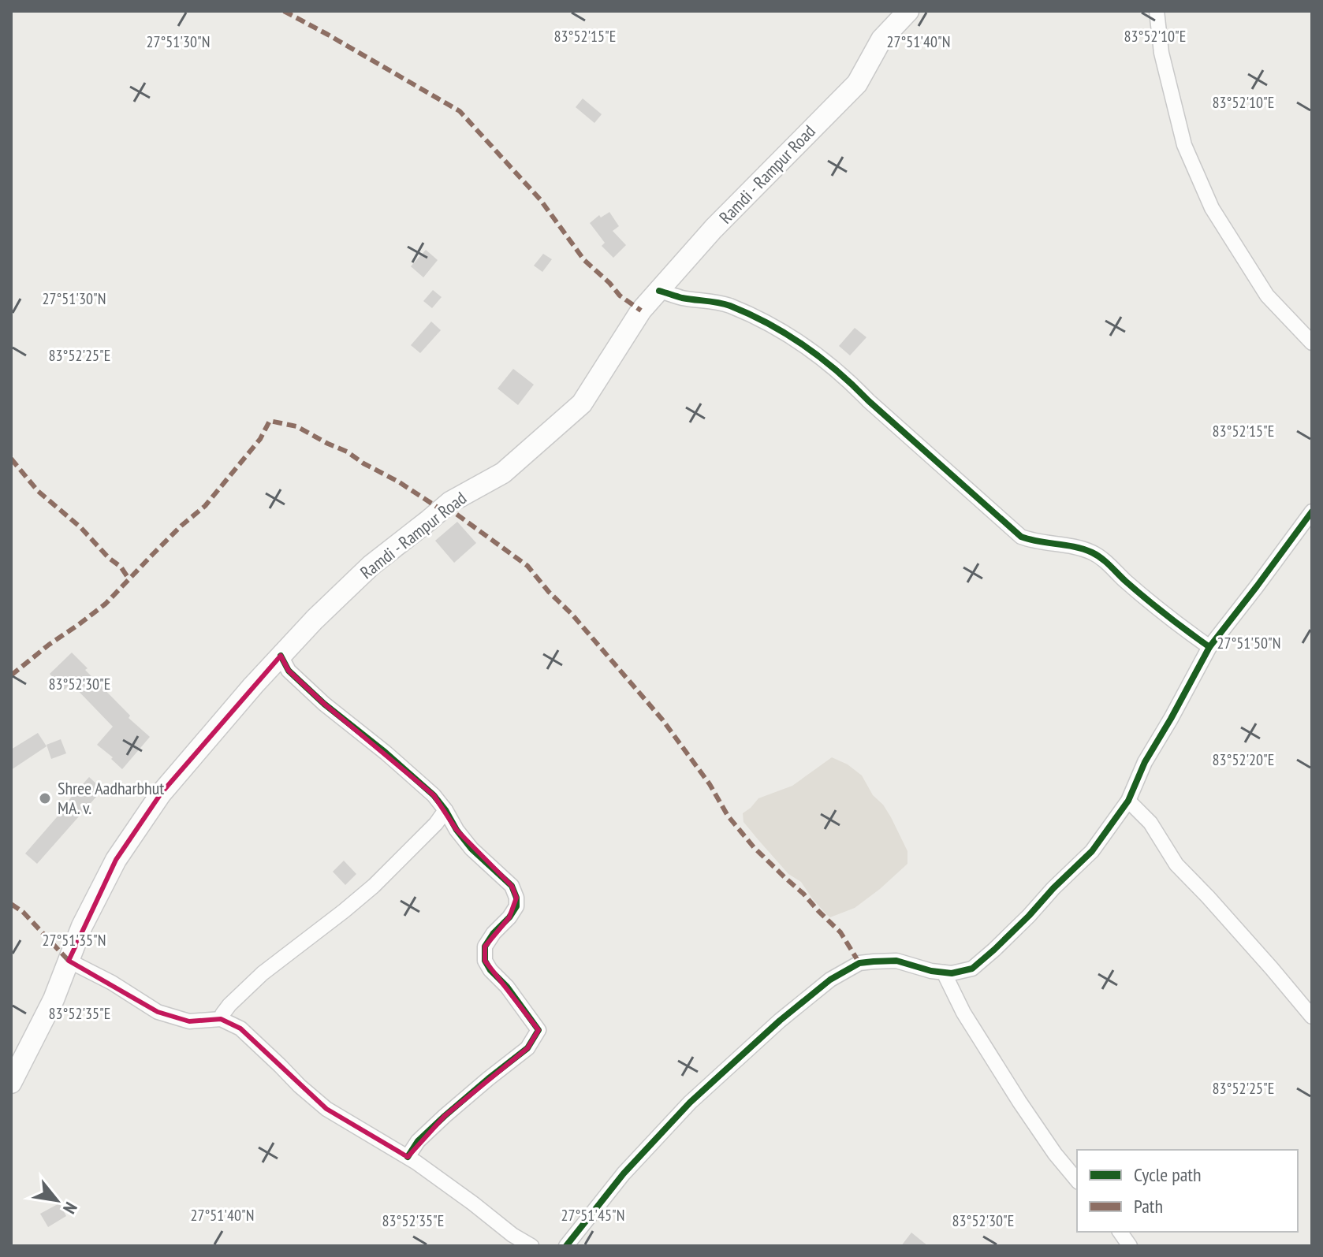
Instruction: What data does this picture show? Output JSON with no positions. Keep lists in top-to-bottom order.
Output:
{
  "streets": {
    "main road": ["Ramdi - Rampur Road"]
  },
  "places": ["Shree Aadharbhut MA. v."],
  "legend": ["Cycle path", "Path"],
  "north": "bottom right",
  "coordinates": [
    "83°52'15\"E",
    "83°52'10\"E",
    "27°51'30\"N",
    "27°51'40\"N",
    "83°52'25\"E",
    "27°51'50\"N",
    "83°52'30\"E",
    "83°52'20\"E",
    "27°51'35\"N",
    "83°52'35\"E",
    "27°51'45\"N"
  ]
}
